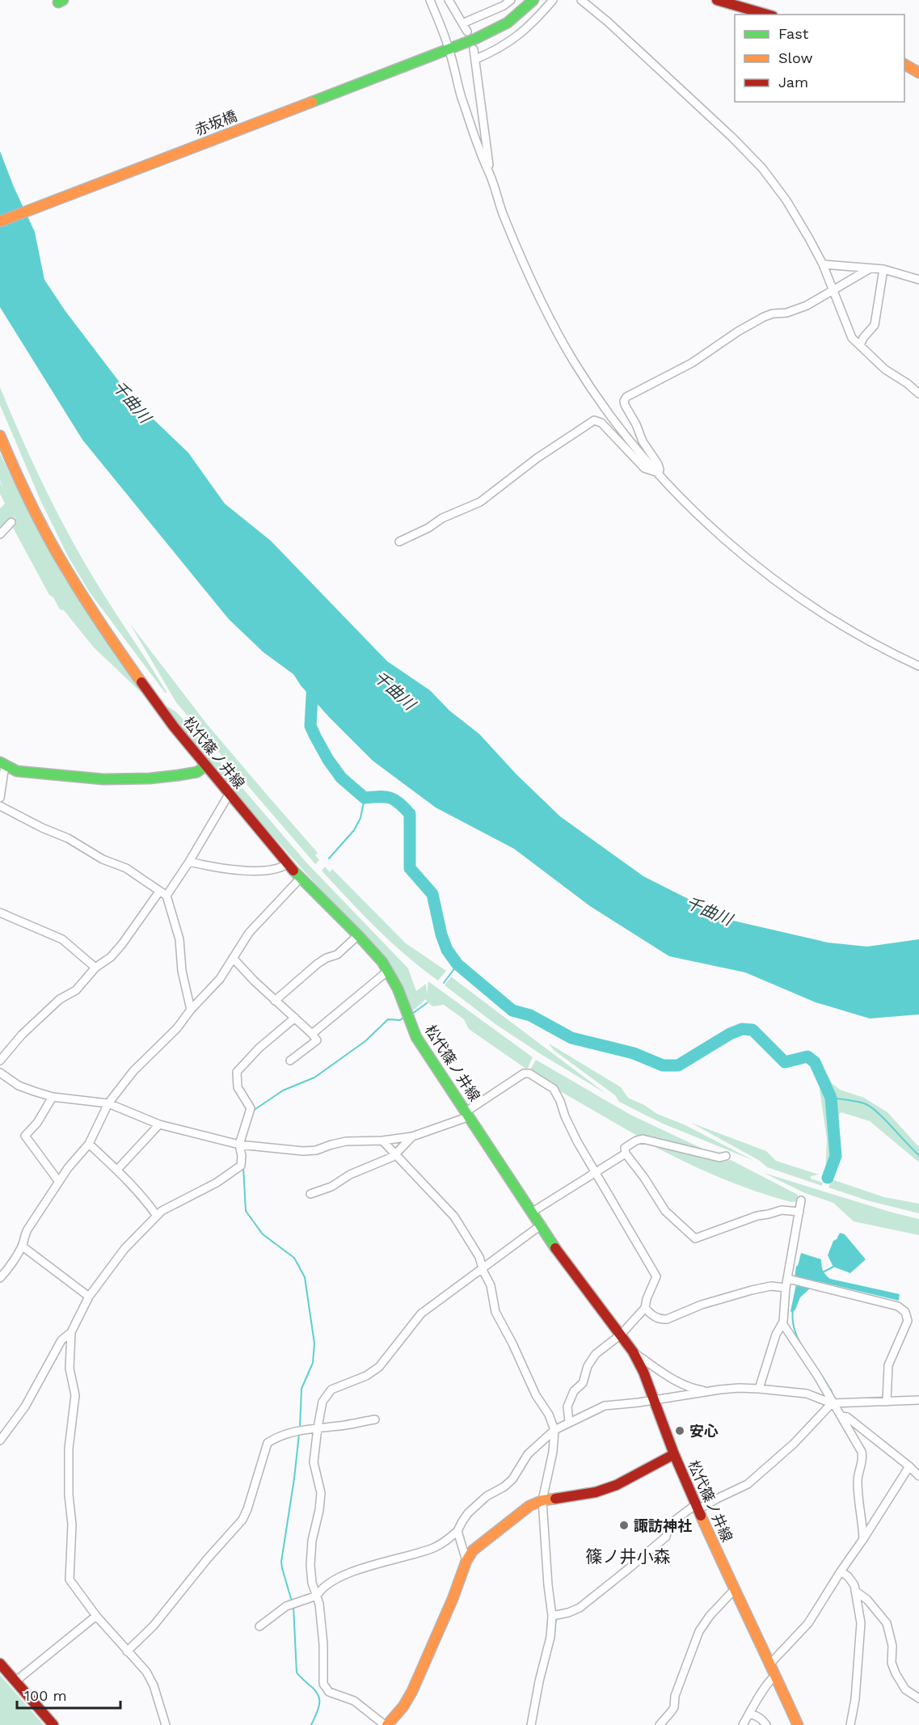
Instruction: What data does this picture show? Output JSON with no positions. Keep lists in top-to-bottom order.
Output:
{
  "streets": {
    "main road": ["赤坂橋", "松代篠ノ井線"]
  },
  "districts": ["篠ノ井小森"],
  "water": ["千曲川"],
  "places": ["安心", "諏訪神社"],
  "legend": ["Fast", "Slow", "Jam"],
  "scale_bar": "100 m"
}
